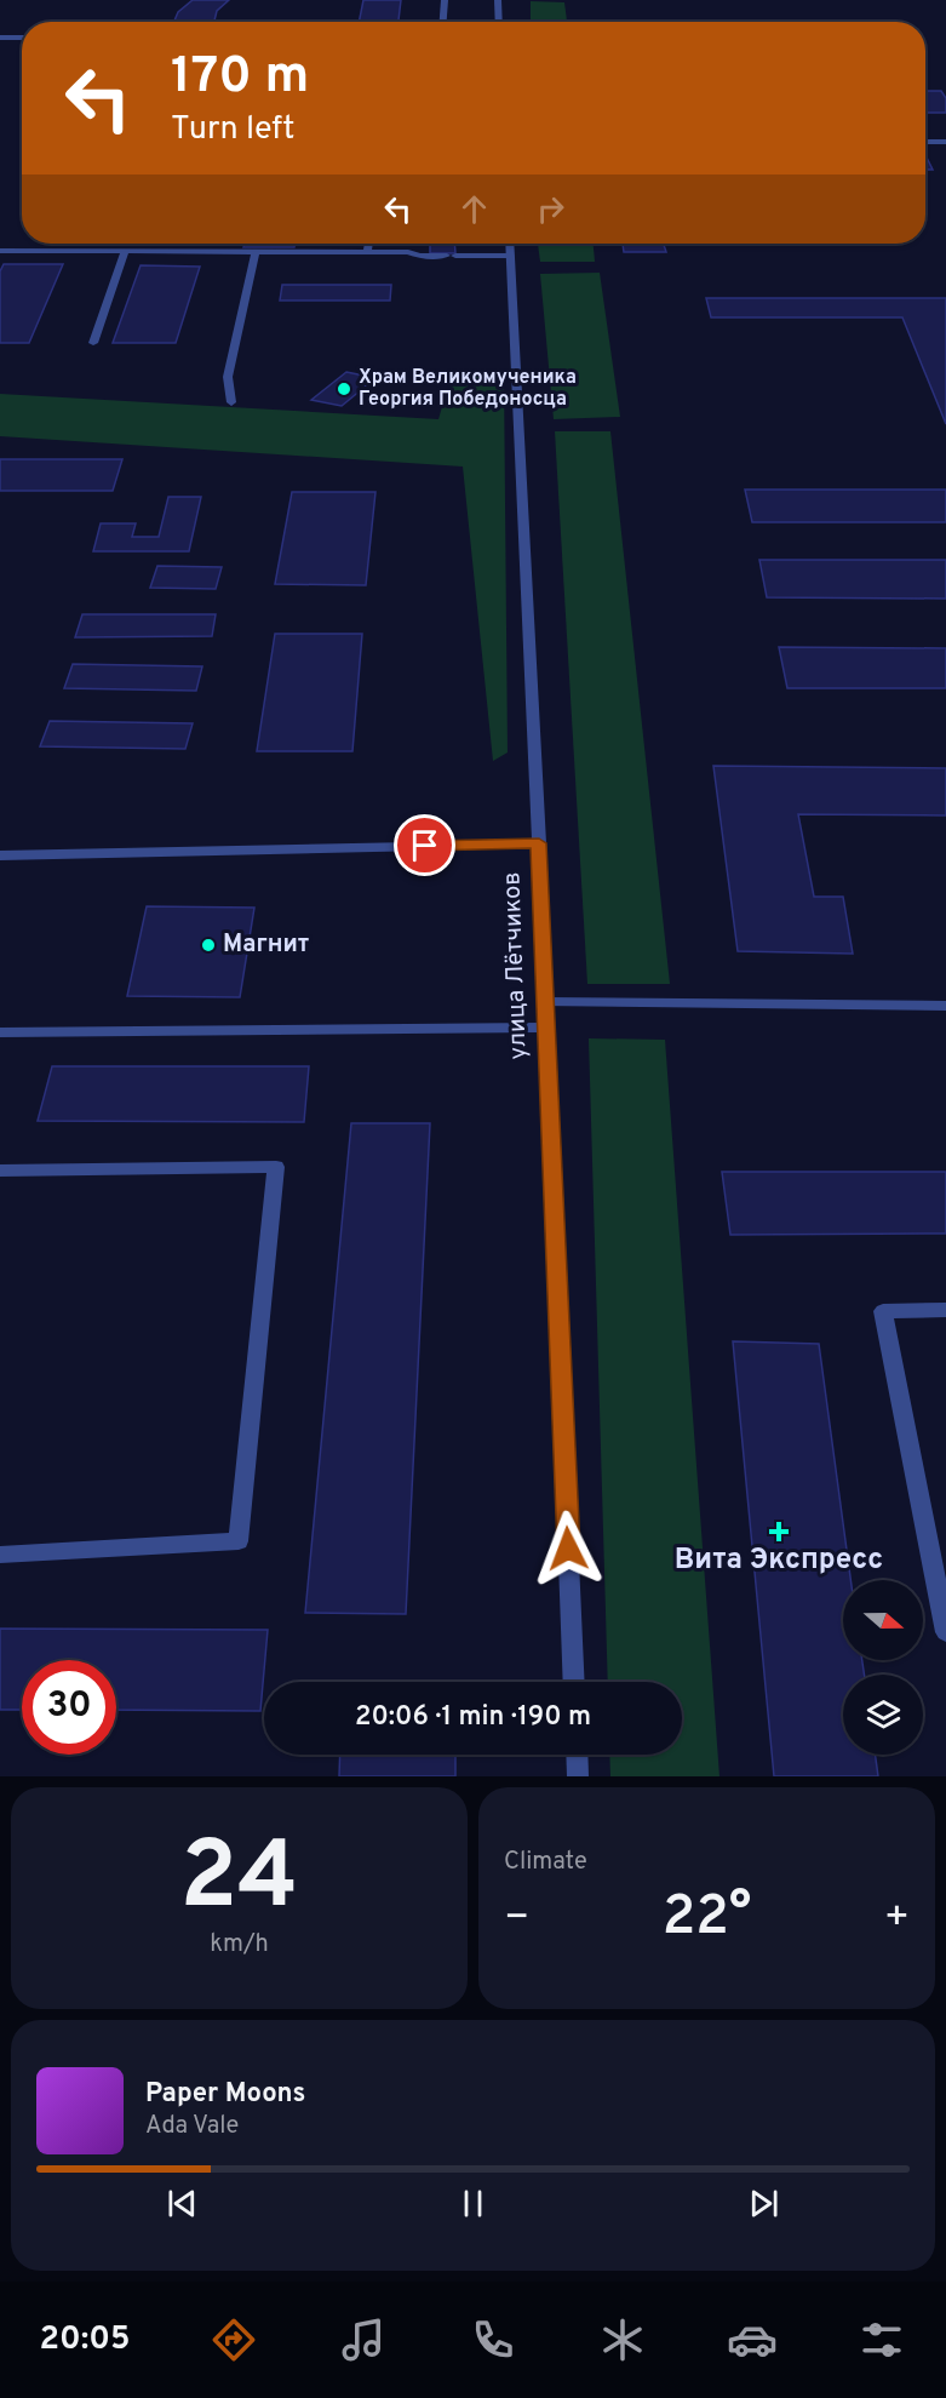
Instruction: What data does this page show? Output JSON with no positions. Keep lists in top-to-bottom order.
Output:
{
  "streets": {
    "street": ["улица Лётчиков"]
  },
  "places": {
    "other": ["Храм Великомученика Георгия Победоносца", "Магнит"],
    "health": ["Вита Экспресс"]
  },
  "north": "right",
  "page": {
    "turn": ["170 m", "Turn left"],
    "limit": "30",
    "trip": "20:06 · 1 min · 190 m",
    "tile": [
      ["24", "km/h"],
      "Climate"
    ],
    "heat": ["−", "22°", "+"],
    "song": ["Paper Moons", "Ada Vale"],
    "tabs": "20:05"
  }
}
